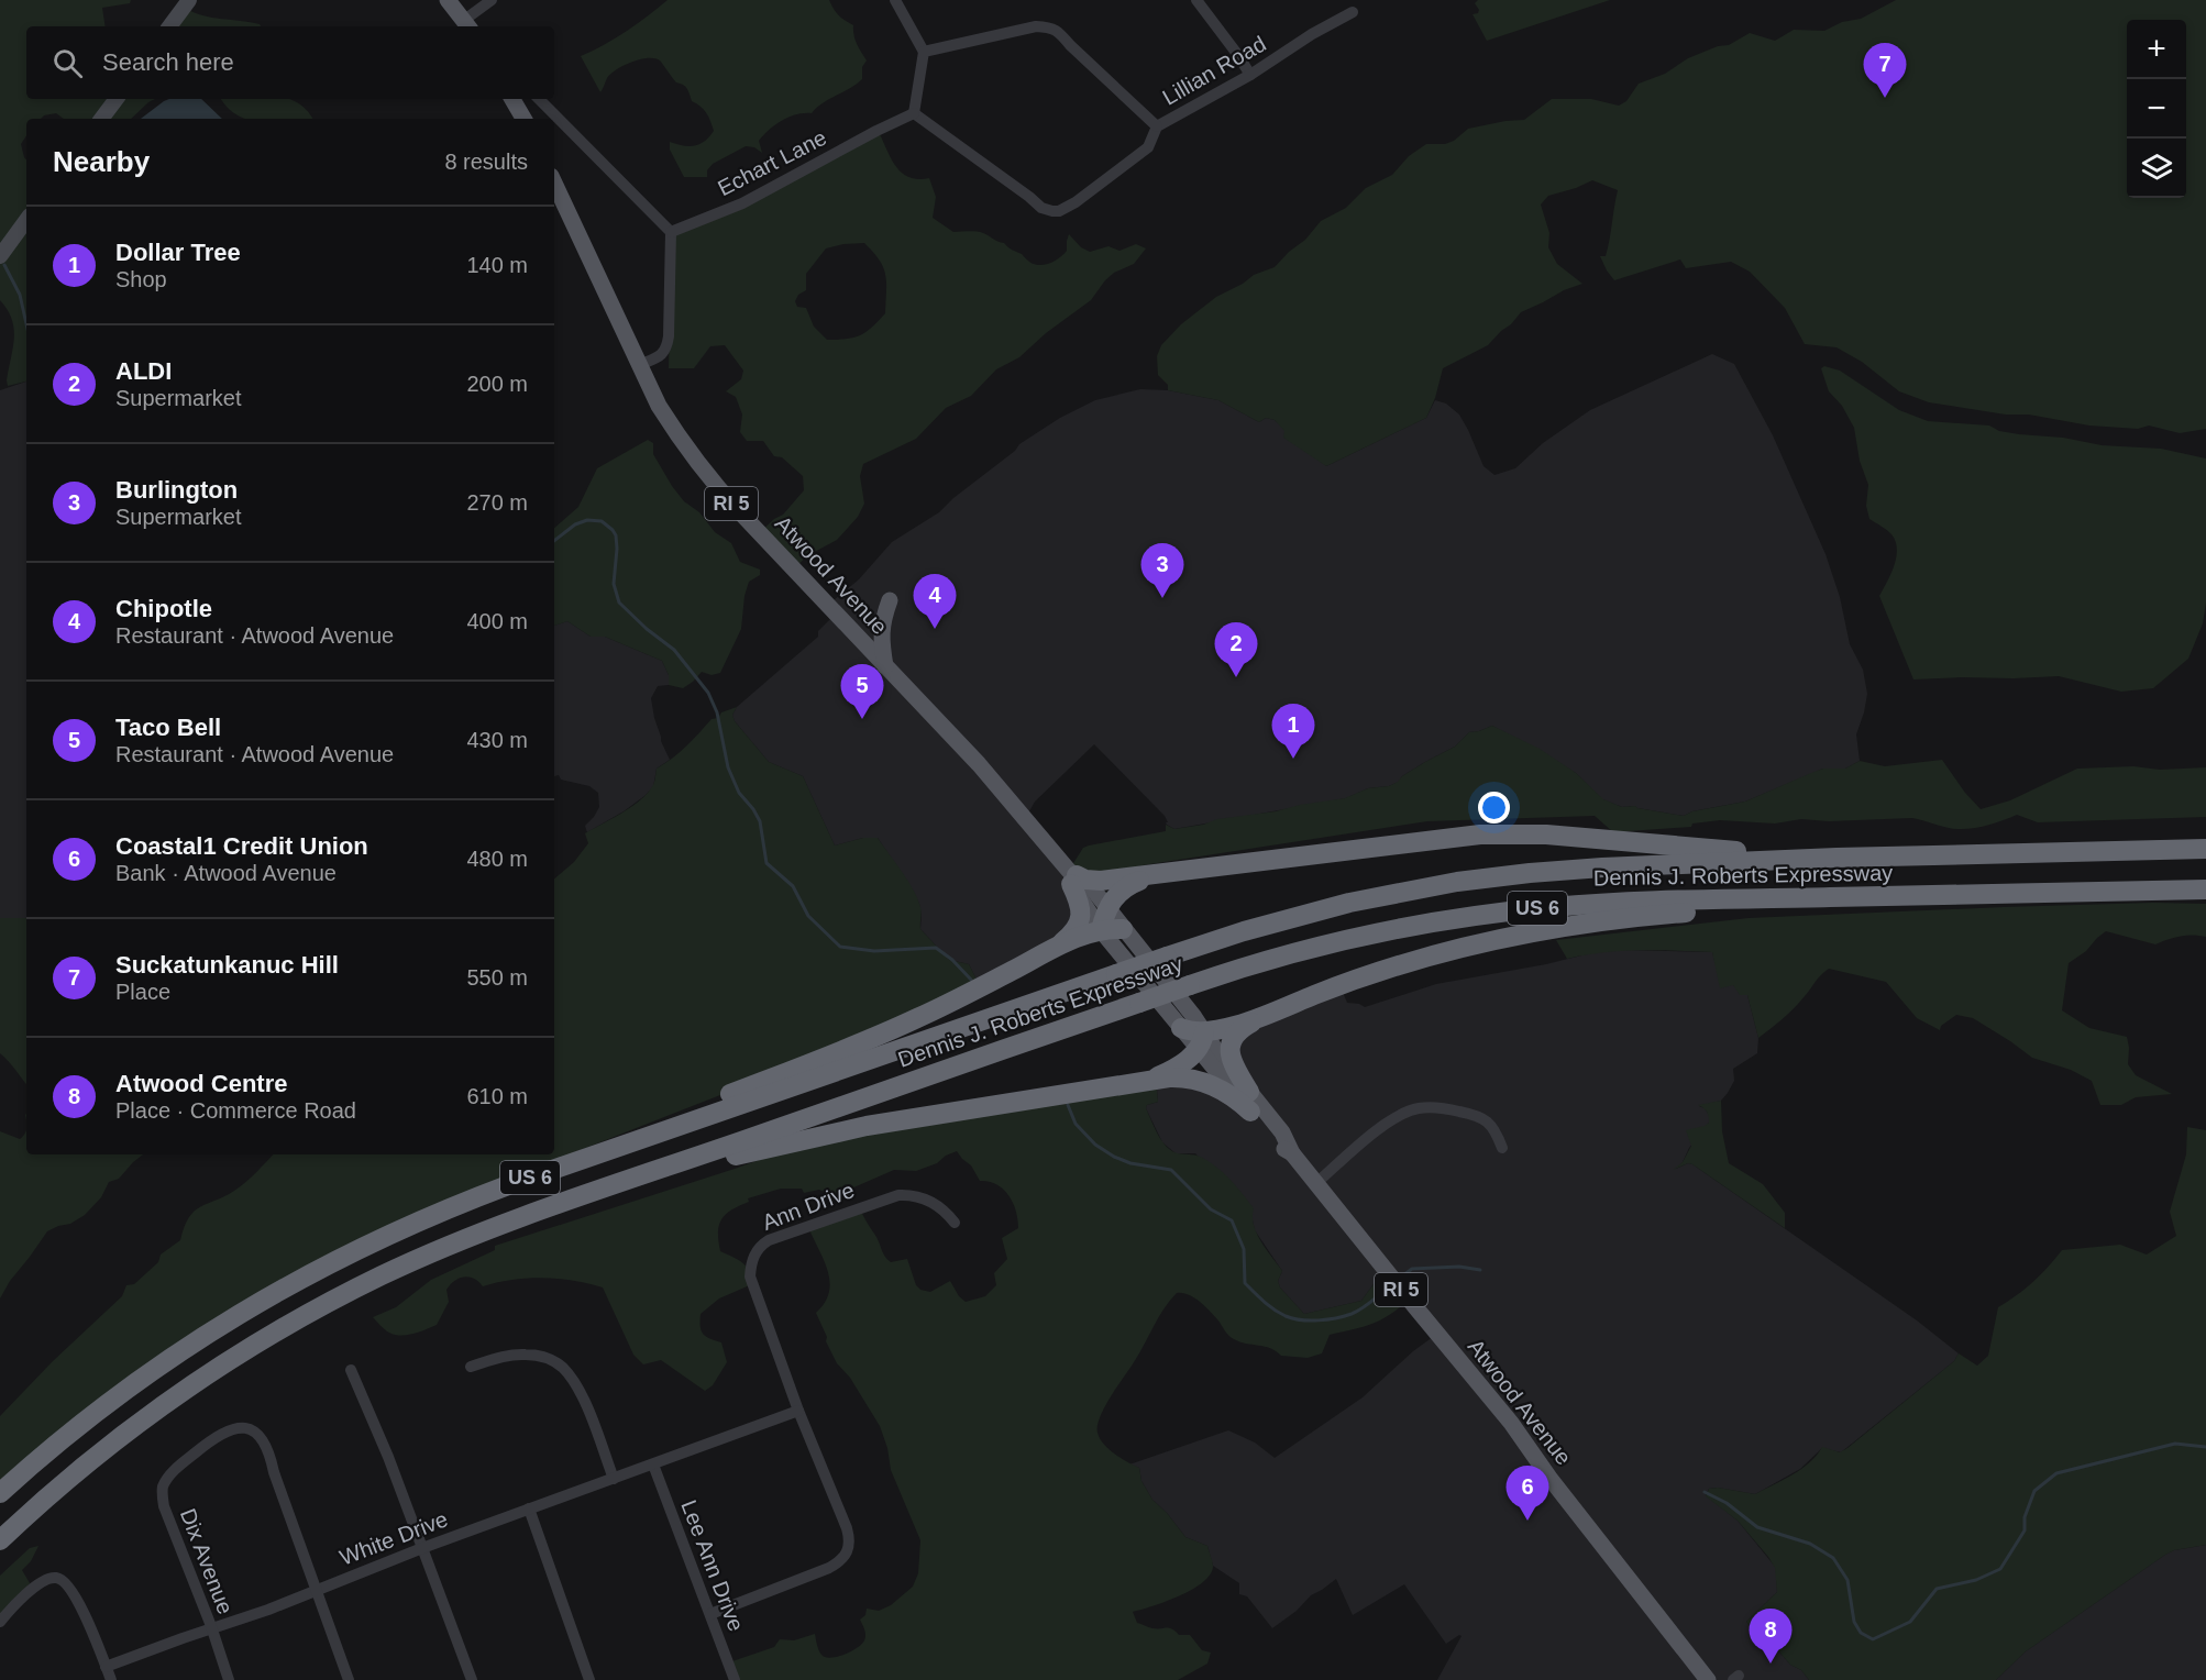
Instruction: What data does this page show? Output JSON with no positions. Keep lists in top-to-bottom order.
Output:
{
  "streets": {
    "highway": ["Dennis J. Roberts Expressway", "US 6"],
    "main road": ["RI 5", "Atwood Avenue"],
    "street": [
      "Lillian Road",
      "Echart Lane",
      "Ann Drive",
      "White Drive",
      "Dix Avenue",
      "Lee Ann Drive"
    ]
  },
  "crossings": [
    ["Lillian Road", "Echart Lane"],
    ["Ann Drive", "White Drive"],
    ["Ann Drive", "Lee Ann Drive"],
    ["White Drive", "Dix Avenue"],
    ["White Drive", "Lee Ann Drive"]
  ],
  "page": {
    "map_buttons": ["+", "−"],
    "search": "Search here",
    "pins": [
      "7",
      "3",
      "4",
      "2",
      "5",
      "1",
      "6",
      "8"
    ],
    "heading": ["Nearby", "8 results"],
    "list": [
      {
        "mark": "1",
        "name": "Dollar Tree",
        "note": "Shop",
        "value": "140 m"
      },
      {
        "mark": "2",
        "name": "ALDI",
        "note": "Supermarket",
        "value": "200 m"
      },
      {
        "mark": "3",
        "name": "Burlington",
        "note": "Supermarket",
        "value": "270 m"
      },
      {
        "mark": "4",
        "name": "Chipotle",
        "note": "Restaurant · Atwood Avenue",
        "value": "400 m"
      },
      {
        "mark": "5",
        "name": "Taco Bell",
        "note": "Restaurant · Atwood Avenue",
        "value": "430 m"
      },
      {
        "mark": "6",
        "name": "Coastal1 Credit Union",
        "note": "Bank · Atwood Avenue",
        "value": "480 m"
      },
      {
        "mark": "7",
        "name": "Suckatunkanuc Hill",
        "note": "Place",
        "value": "550 m"
      },
      {
        "mark": "8",
        "name": "Atwood Centre",
        "note": "Place · Commerce Road",
        "value": "610 m"
      }
    ]
  }
}
